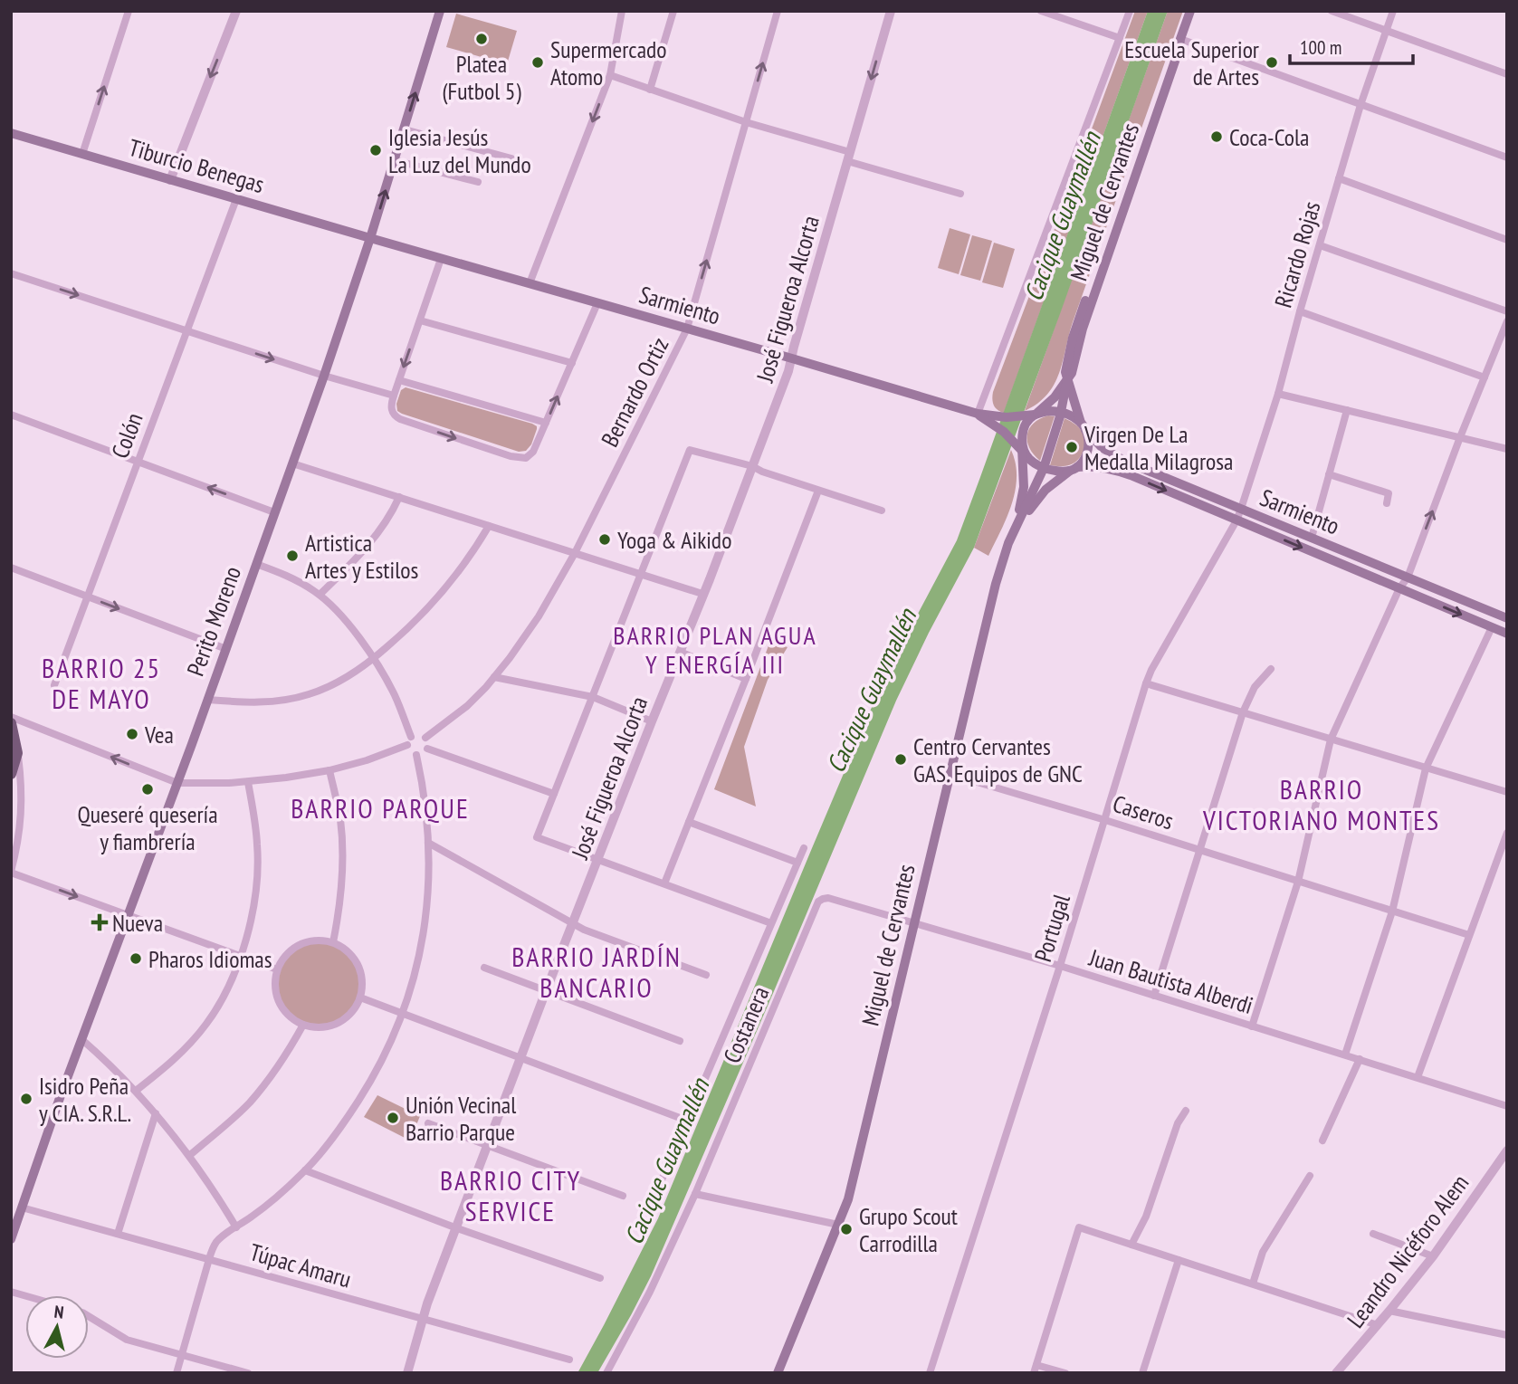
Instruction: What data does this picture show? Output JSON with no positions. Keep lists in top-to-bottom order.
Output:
{
  "streets": {
    "main road": [
      "Tiburcio Benegas",
      "Miguel de Cervantes",
      "Sarmiento",
      "Perito Moreno"
    ],
    "street": [
      "Ricardo Rojas",
      "José Figueroa Alcorta",
      "Bernardo Ortiz",
      "Colón",
      "Caseros",
      "Portugal",
      "Juan Bautista Alberdi",
      "Costanera",
      "Leandro Nicéforo Alem",
      "Túpac Amaru"
    ]
  },
  "crossings": [
    ["Tiburcio Benegas", "Sarmiento"],
    ["Tiburcio Benegas", "Colón"],
    ["Tiburcio Benegas", "Perito Moreno"],
    ["Miguel de Cervantes", "Sarmiento"],
    ["Miguel de Cervantes", "Caseros"],
    ["Miguel de Cervantes", "Juan Bautista Alberdi"],
    ["Ricardo Rojas", "Sarmiento"],
    ["Ricardo Rojas", "Portugal"],
    ["José Figueroa Alcorta", "Sarmiento"],
    ["José Figueroa Alcorta", "Túpac Amaru"],
    ["Sarmiento", "Bernardo Ortiz"],
    ["Sarmiento", "Perito Moreno"],
    ["Sarmiento", "Portugal"],
    ["Perito Moreno", "Túpac Amaru"],
    ["Caseros", "Portugal"],
    ["Portugal", "Juan Bautista Alberdi"],
    ["Juan Bautista Alberdi", "Costanera"]
  ],
  "one_way": ["Bernardo Ortiz"],
  "districts": [
    "BARRIO PLAN AGUA Y ENERGÍA III",
    "BARRIO 25 DE MAYO",
    "BARRIO VICTORIANO MONTES",
    "BARRIO PARQUE",
    "BARRIO JARDÍN BANCARIO",
    "BARRIO CITY SERVICE"
  ],
  "water": ["Cacique Guaymallén"],
  "places": {
    "other": [
      "Platea (Futbol 5)",
      "Supermercado Atomo",
      "Escuela Superior de Artes",
      "Coca-Cola",
      "Iglesia Jesús La Luz del Mundo",
      "Virgen De La Medalla Milagrosa",
      "Yoga & Aikido",
      "Artistica Artes y Estilos",
      "Vea",
      "Centro Cervantes GAS. Equipos de GNC",
      "Queseré quesería y fiambrería",
      "Pharos Idiomas",
      "Isidro Peña y CIA. S.R.L.",
      "Unión Vecinal Barrio Parque",
      "Grupo Scout Carrodilla"
    ],
    "health": ["Nueva"]
  },
  "scale_bar": "100 m",
  "north": "top"
}
